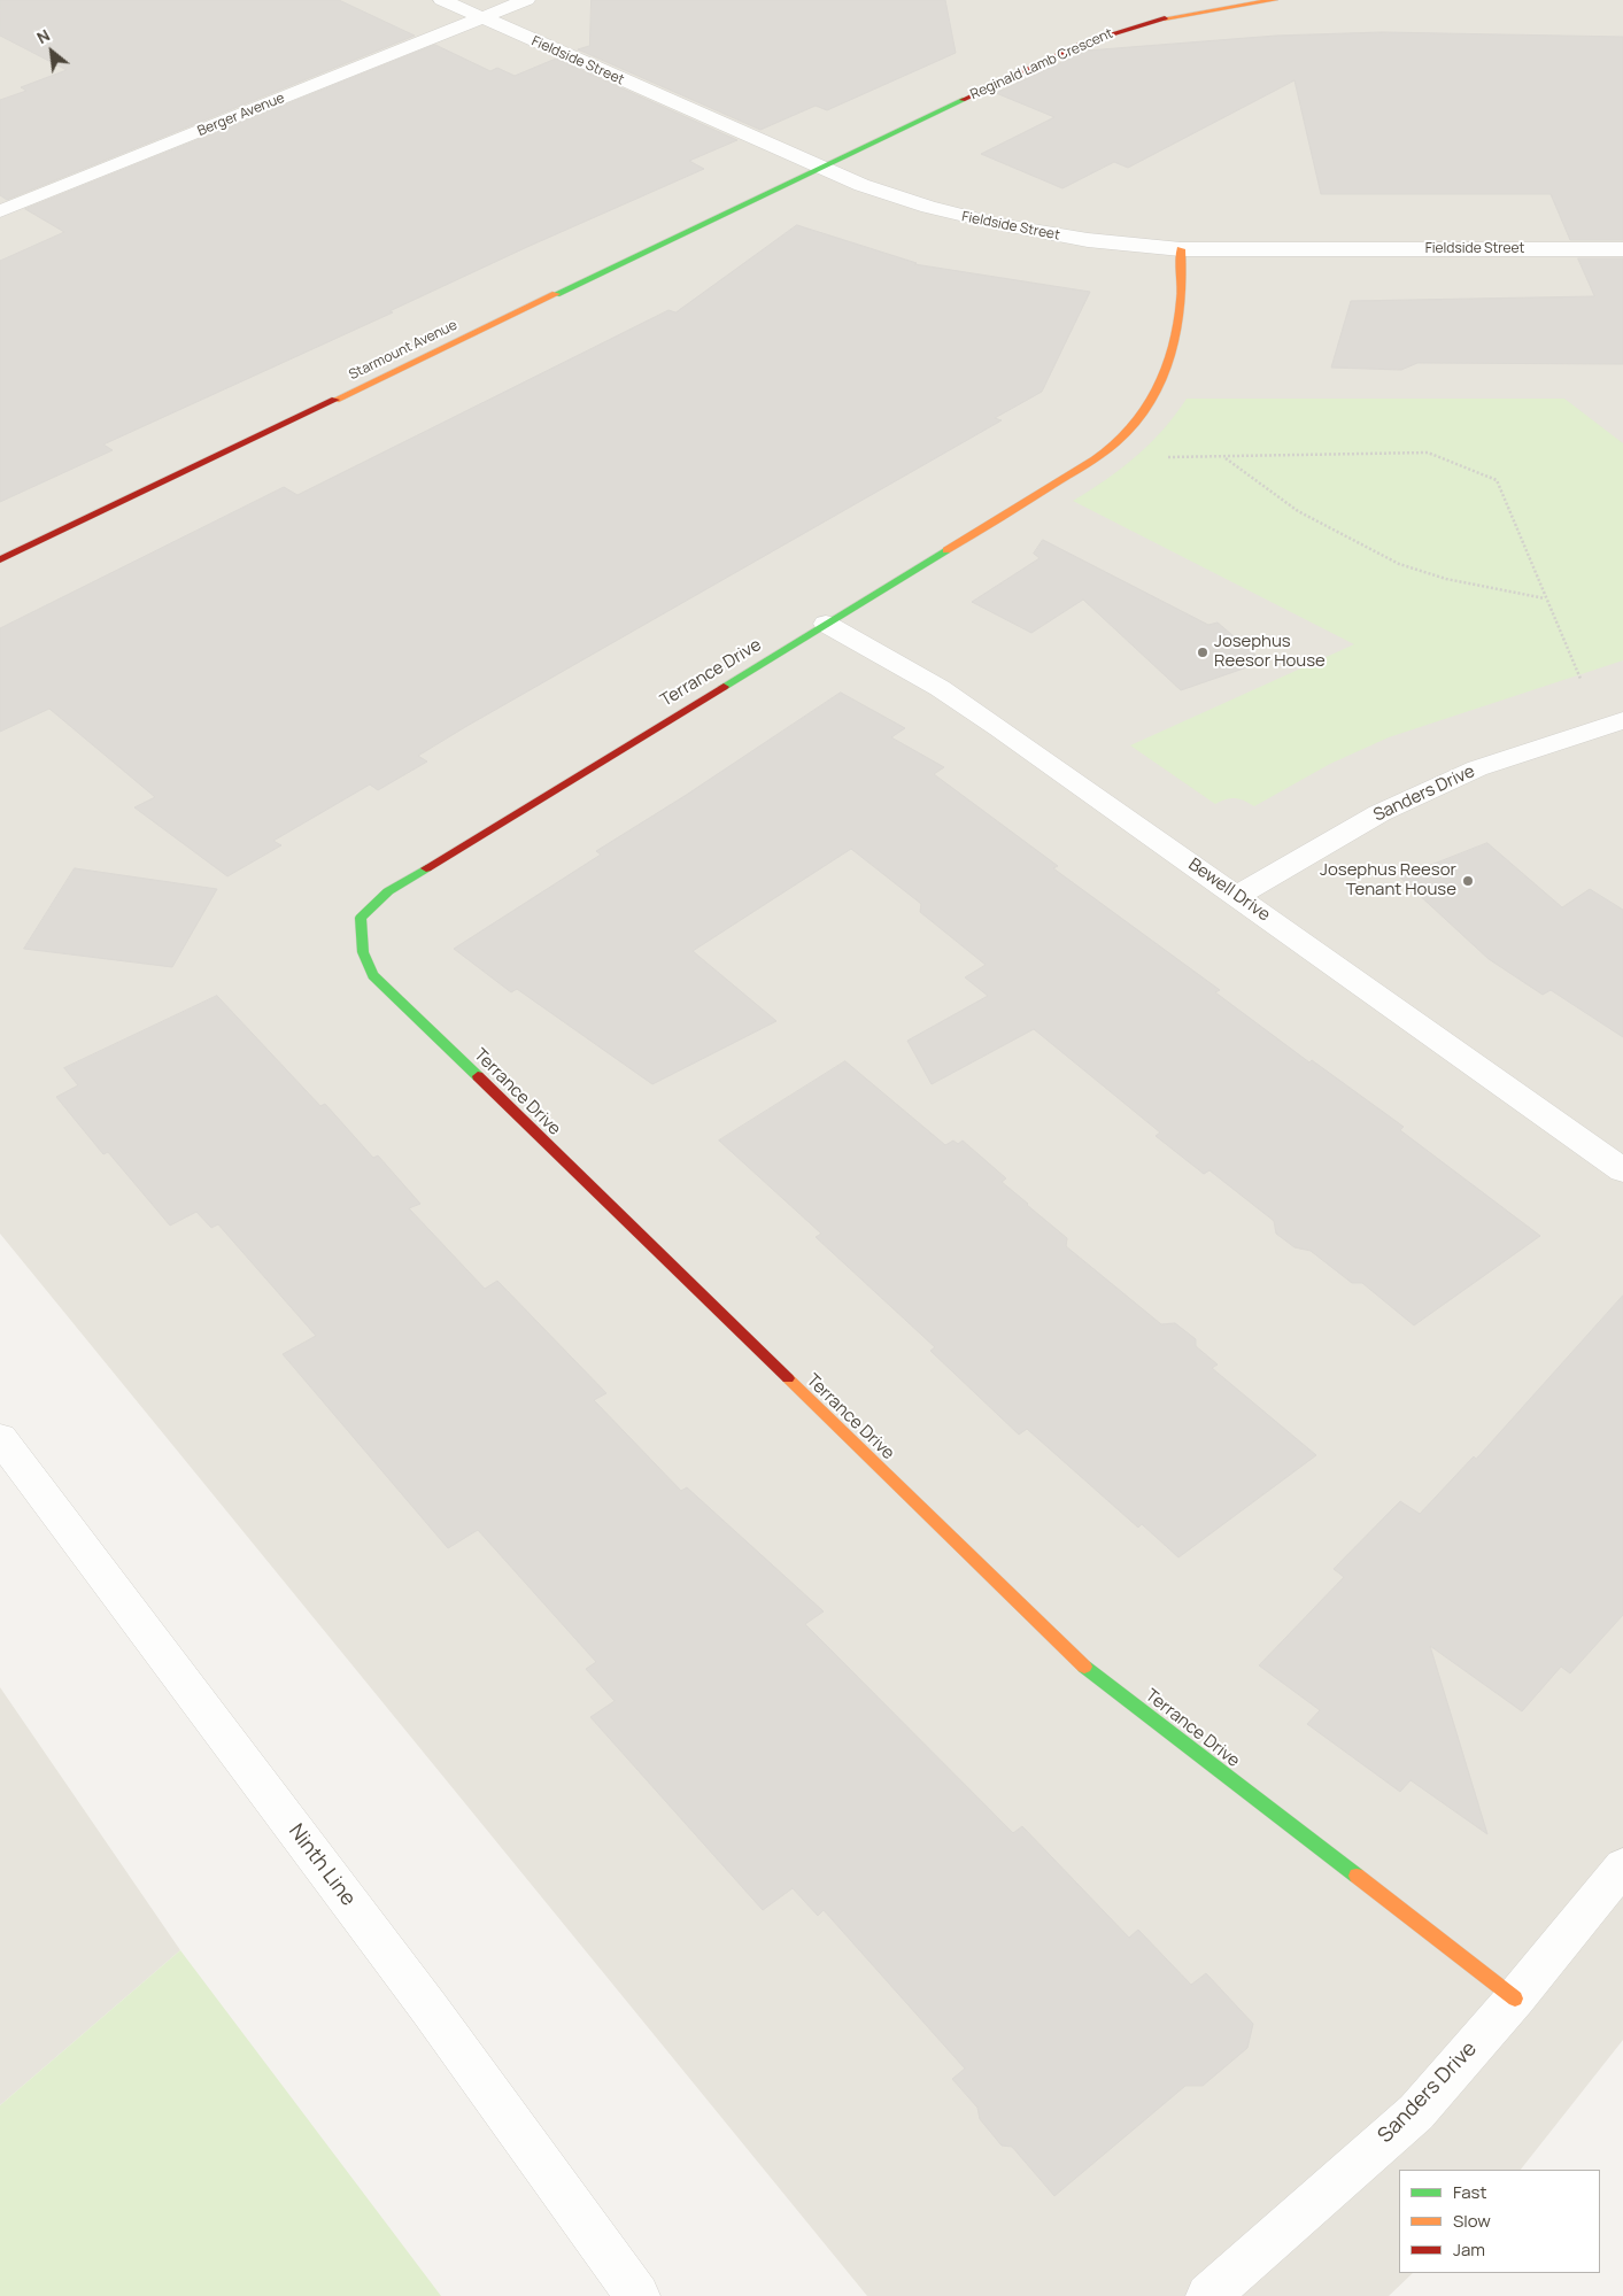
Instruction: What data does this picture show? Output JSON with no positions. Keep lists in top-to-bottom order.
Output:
{
  "streets": {
    "street": [
      "Fieldside Street",
      "Reginald Lamb Crescent",
      "Berger Avenue",
      "Starmount Avenue",
      "Terrance Drive",
      "Sanders Drive",
      "Bewell Drive",
      "Ninth Line"
    ]
  },
  "crossings": [
    ["Fieldside Street", "Reginald Lamb Crescent"],
    ["Fieldside Street", "Berger Avenue"],
    ["Fieldside Street", "Starmount Avenue"],
    ["Fieldside Street", "Terrance Drive"],
    ["Reginald Lamb Crescent", "Starmount Avenue"],
    ["Terrance Drive", "Sanders Drive"],
    ["Terrance Drive", "Bewell Drive"],
    ["Sanders Drive", "Bewell Drive"]
  ],
  "places": ["Josephus Reesor House", "Josephus Reesor Tenant House"],
  "legend": ["Fast", "Slow", "Jam"],
  "north": "top left"
}
